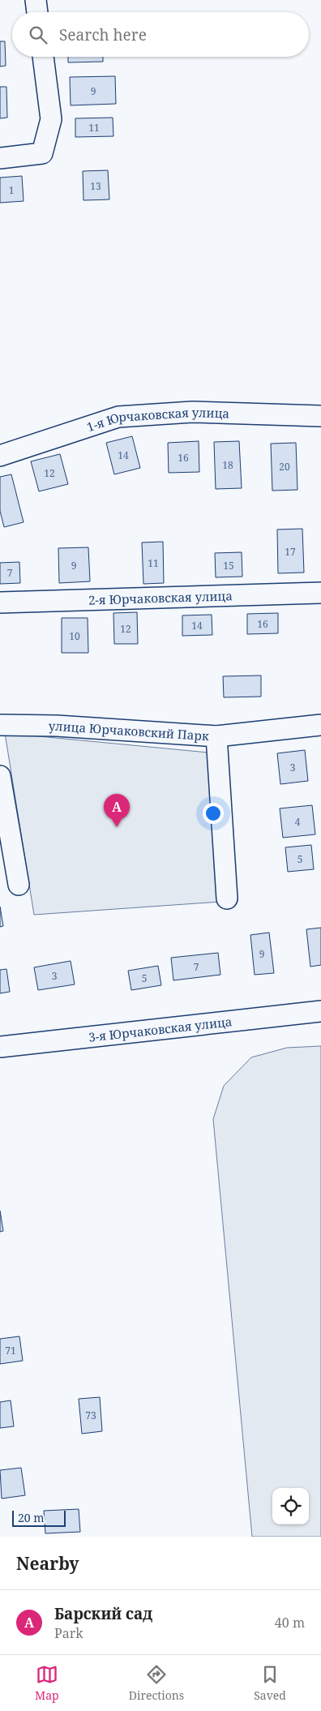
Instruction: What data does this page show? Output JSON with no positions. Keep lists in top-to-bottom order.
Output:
{
  "streets": {
    "street": [
      "1-я Юрчаковская улица",
      "2-я Юрчаковская улица",
      "улица Юрчаковский Парк",
      "3-я Юрчаковская улица"
    ]
  },
  "house_numbers": [
    "9",
    "11",
    "13",
    "1",
    "14",
    "16",
    "18",
    "20",
    "12",
    "17",
    "11",
    "9",
    "15",
    "7",
    "16",
    "14",
    "12",
    "10",
    "3",
    "4",
    "5",
    "9",
    "7",
    "3",
    "5",
    "71",
    "73"
  ],
  "scale_bar": "20 m",
  "page": {
    "search": "Search here",
    "pins": "A",
    "scale": "20 m",
    "heading": "Nearby",
    "list": [
      {
        "mark": "A",
        "name": "Барский сад",
        "note": "Park",
        "value": "40 m"
      }
    ],
    "nav": ["Map", "Directions", "Saved"]
  }
}
